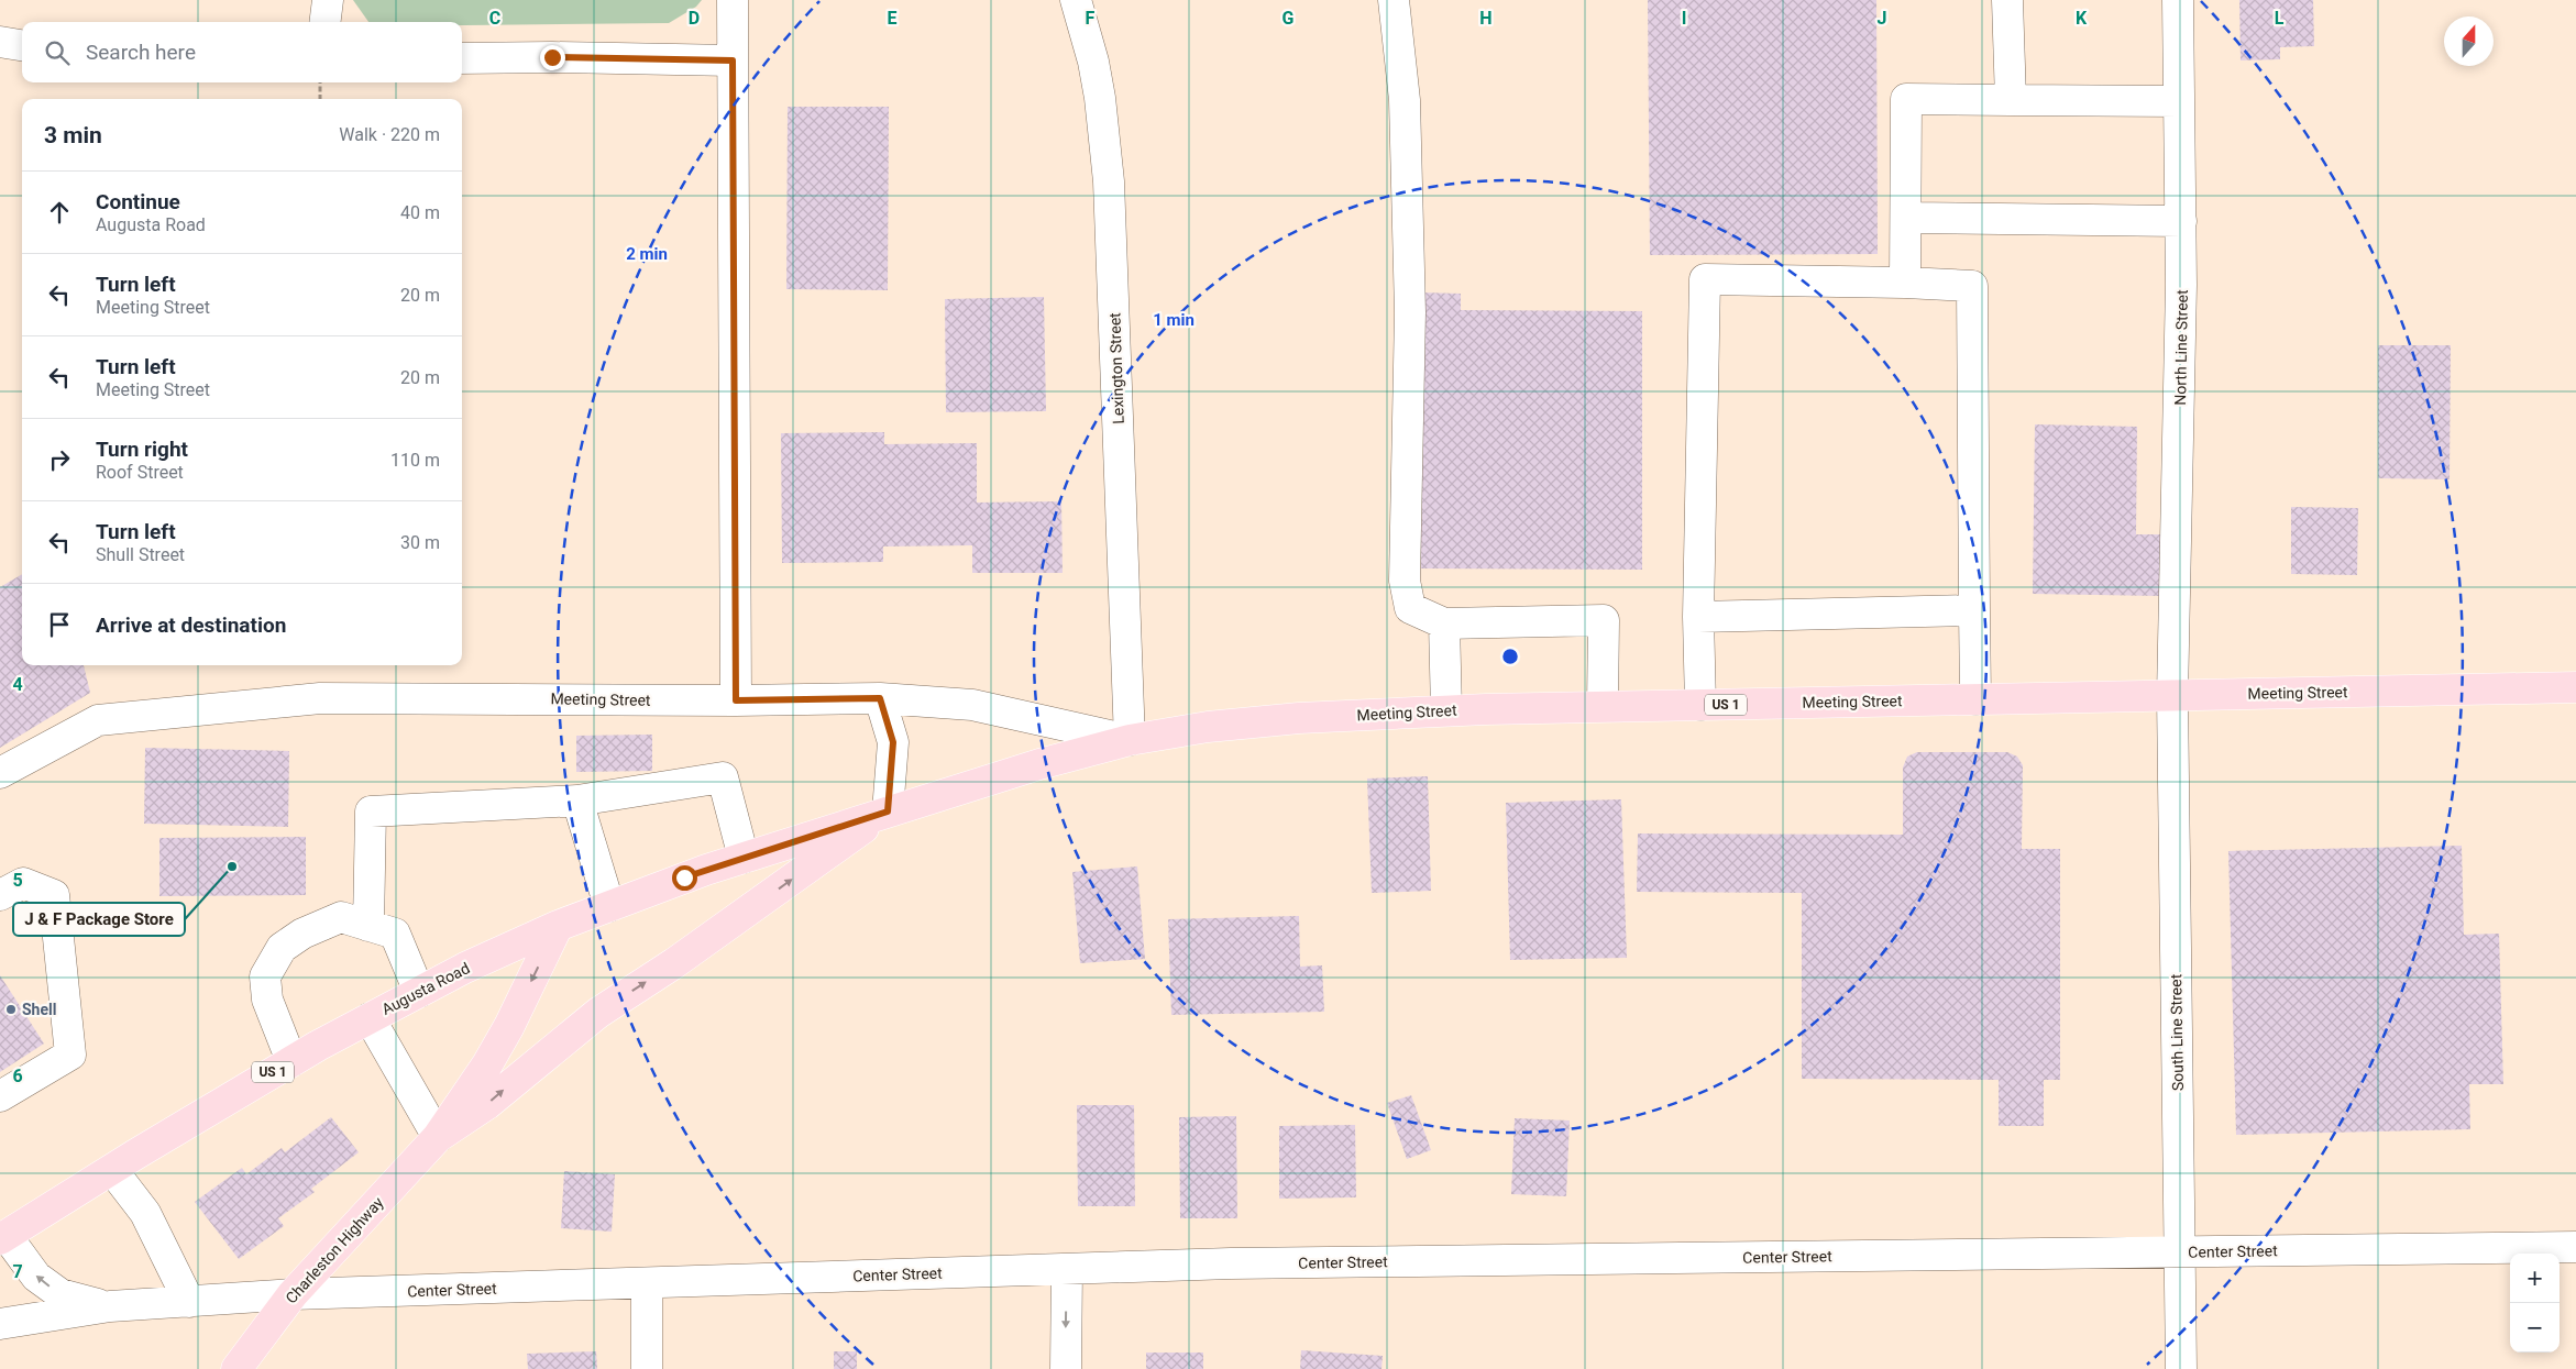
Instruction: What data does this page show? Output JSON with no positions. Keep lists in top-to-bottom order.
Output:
{
  "streets": {
    "main road": [
      "Meeting Street",
      "US 1",
      "Augusta Road",
      "Charleston Highway"
    ],
    "street": [
      "North Line Street",
      "Lexington Street",
      "South Line Street",
      "Center Street"
    ]
  },
  "crossings": [
    ["North Line Street", "Meeting Street"],
    ["North Line Street", "South Line Street"],
    ["Lexington Street", "Meeting Street"],
    ["Meeting Street", "Augusta Road"],
    ["Meeting Street", "South Line Street"],
    ["Augusta Road", "Center Street"],
    ["South Line Street", "Center Street"],
    ["Charleston Highway", "Center Street"]
  ],
  "places": ["J & F Package Store", "Shell"],
  "north": "top",
  "page": {
    "search": "Search here",
    "heading": ["3 min", "Walk · 220 m"],
    "list": [
      ["Continue", "Augusta Road", "40 m"],
      ["Turn left", "Meeting Street", "20 m"],
      ["Turn left", "Meeting Street", "20 m"],
      ["Turn right", "Roof Street", "110 m"],
      ["Turn left", "Shull Street", "30 m"],
      "Arrive at destination"
    ],
    "map_buttons": ["+", "−"]
  },
  "grid": {
    "columns": [
      "C",
      "D",
      "E",
      "F",
      "G",
      "H",
      "I",
      "J",
      "K",
      "L"
    ],
    "rows": [
      "4",
      "5",
      "6",
      "7"
    ]
  },
  "rings": ["2 min", "1 min"]
}
